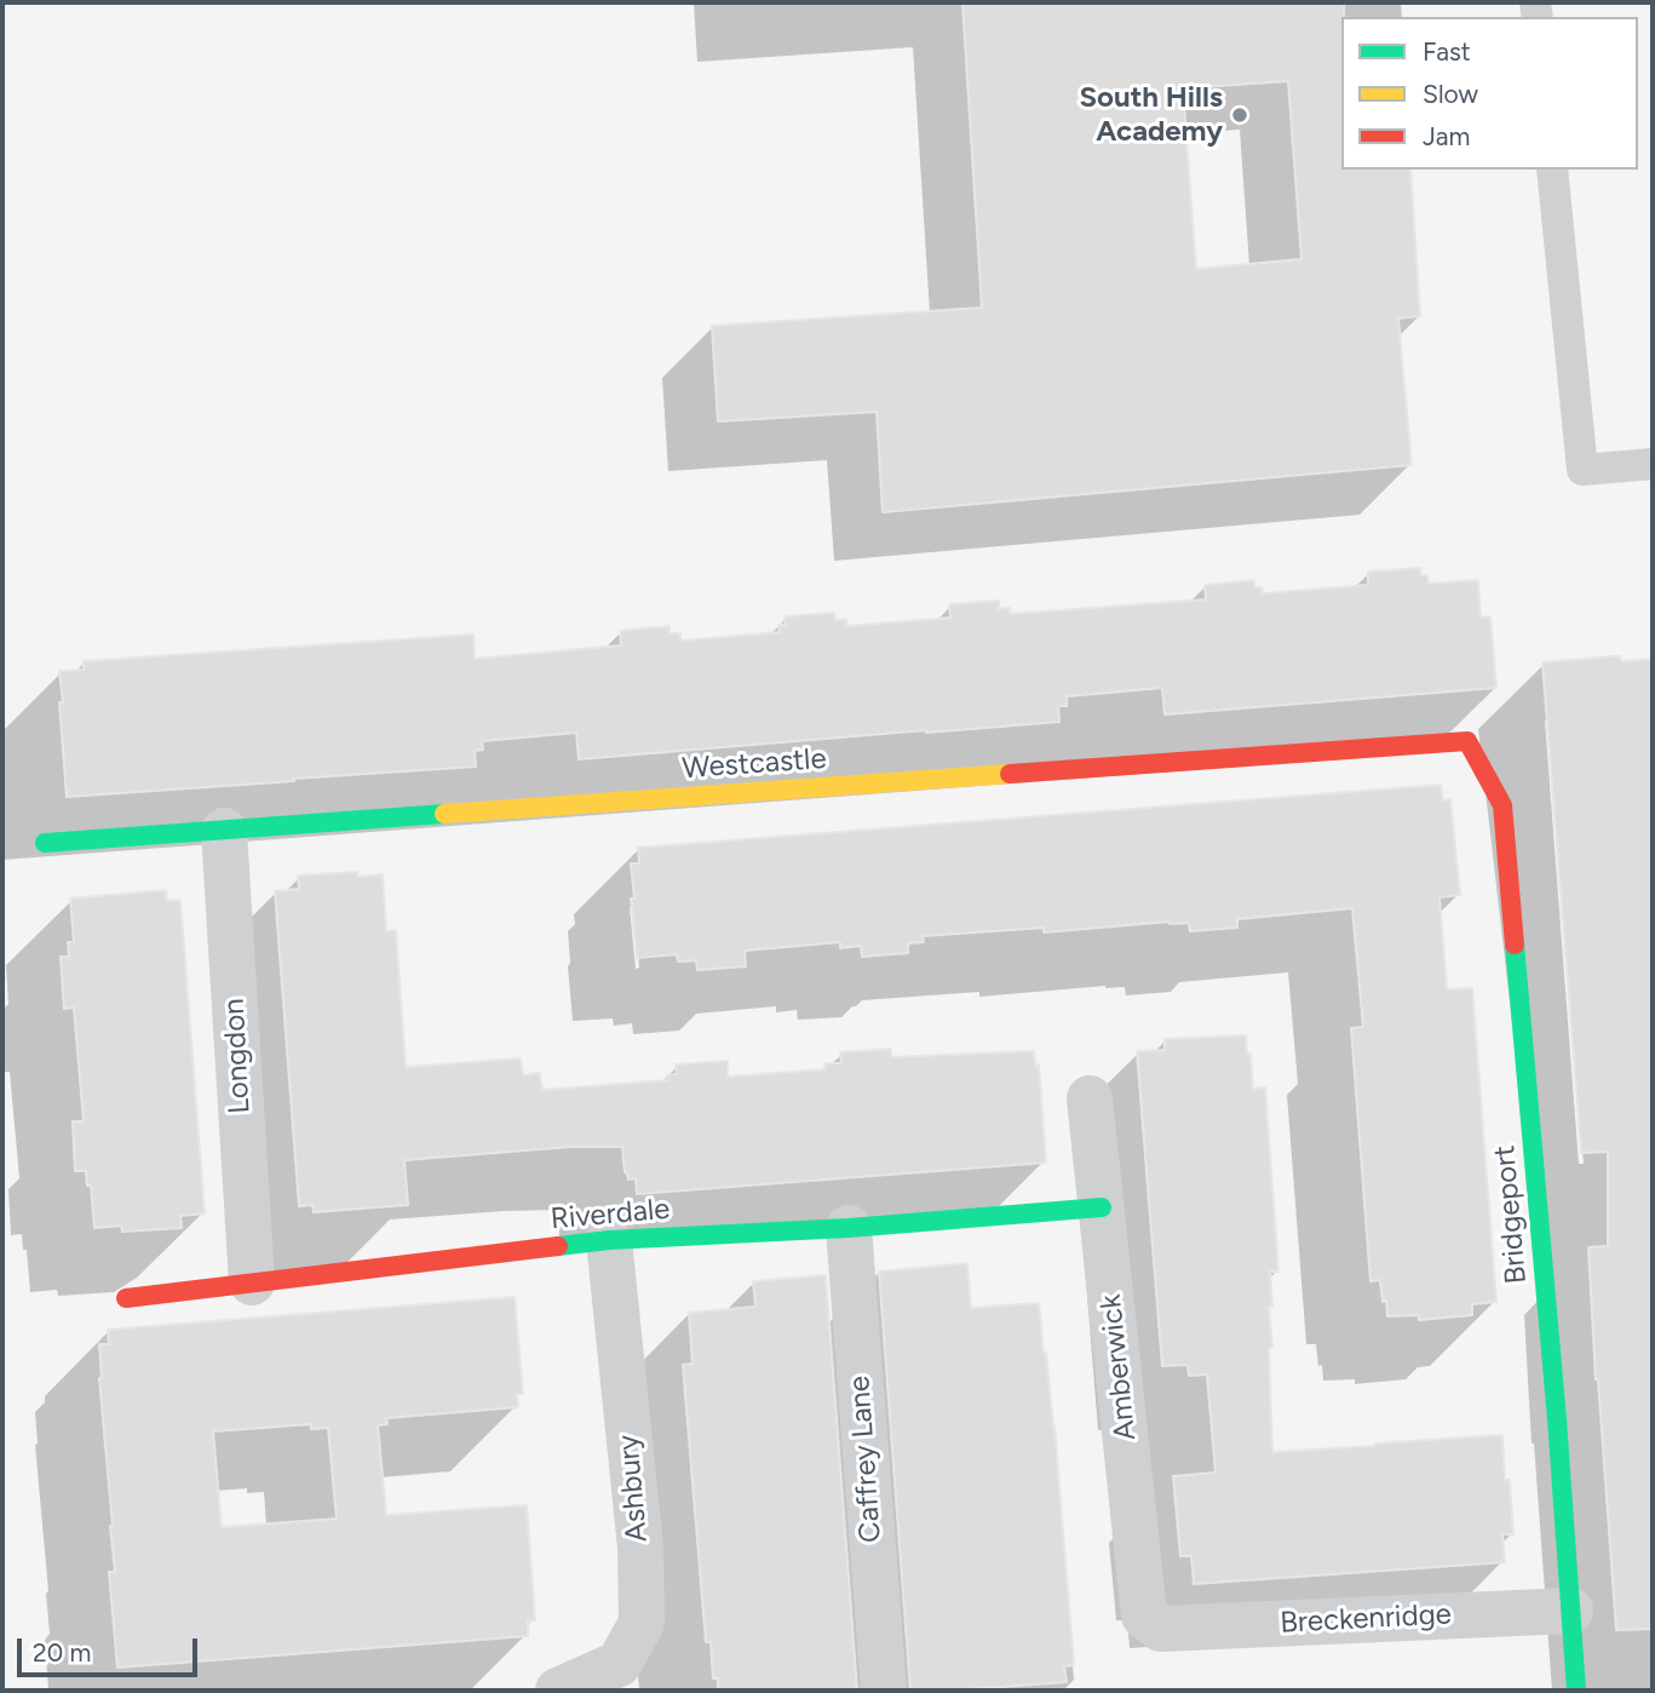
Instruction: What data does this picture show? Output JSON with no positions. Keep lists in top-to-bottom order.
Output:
{
  "streets": {
    "street": [
      "Westcastle",
      "Longdon",
      "Riverdale",
      "Bridgeport",
      "Amberwick",
      "Caffrey Lane",
      "Ashbury",
      "Breckenridge"
    ]
  },
  "crossings": [
    ["Westcastle", "Longdon"],
    ["Westcastle", "Bridgeport"],
    ["Longdon", "Riverdale"],
    ["Riverdale", "Amberwick"],
    ["Riverdale", "Caffrey Lane"],
    ["Riverdale", "Ashbury"],
    ["Bridgeport", "Breckenridge"],
    ["Amberwick", "Breckenridge"]
  ],
  "places": ["South Hills Academy"],
  "legend": ["Fast", "Slow", "Jam"],
  "scale_bar": "20 m"
}
